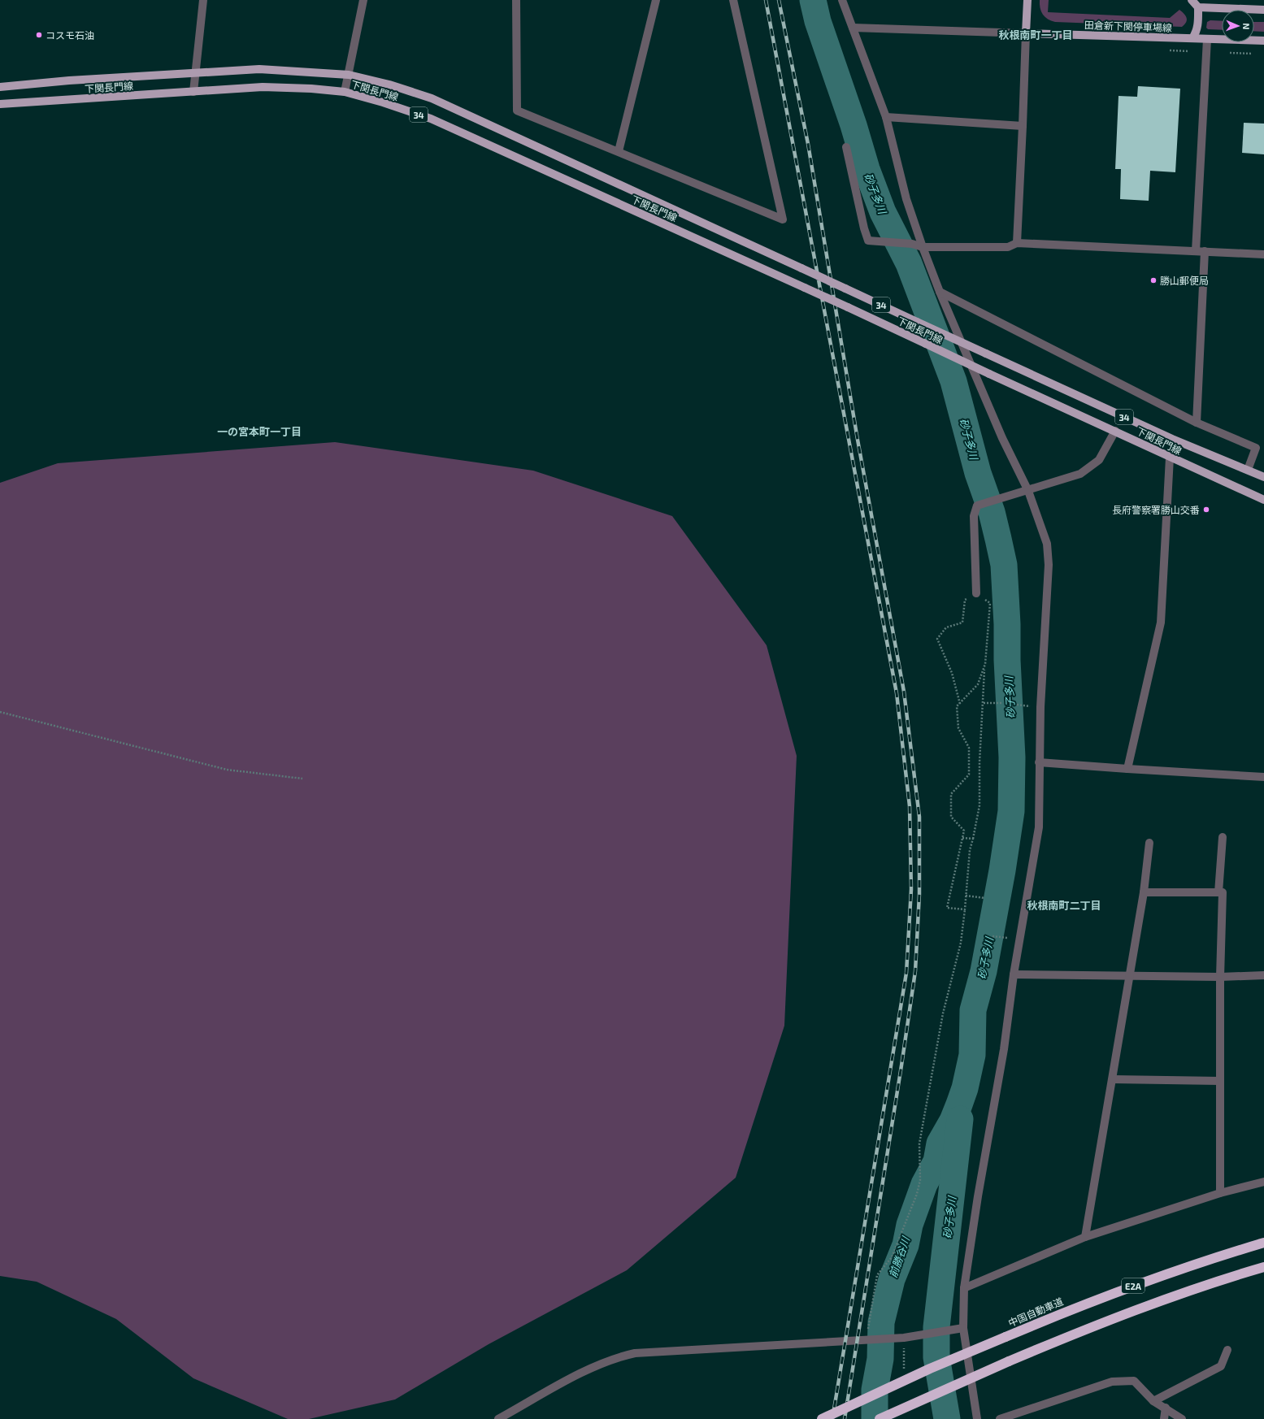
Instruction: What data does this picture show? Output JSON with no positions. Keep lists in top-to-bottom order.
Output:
{
  "streets": {
    "highway": ["E2A", "中国自動車道"],
    "main road": ["田倉新下関停車場線", "下関長門線", "34"]
  },
  "districts": ["秋根南町一丁目", "一の宮本町一丁目", "秋根南町二丁目"],
  "water": ["砂子多川", "前勝谷川"],
  "places": ["コスモ石油", "勝山郵便局", "長府警察署勝山交番"],
  "north": "right"
}
